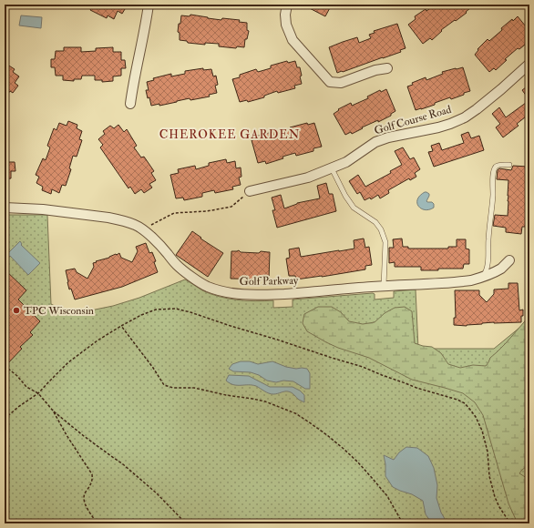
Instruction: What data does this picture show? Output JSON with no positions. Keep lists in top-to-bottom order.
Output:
{
  "streets": {
    "street": ["Golf Course Road", "Golf Parkway"]
  },
  "districts": ["CHEROKEE GARDEN"],
  "places": ["TPC Wisconsin"]
}
